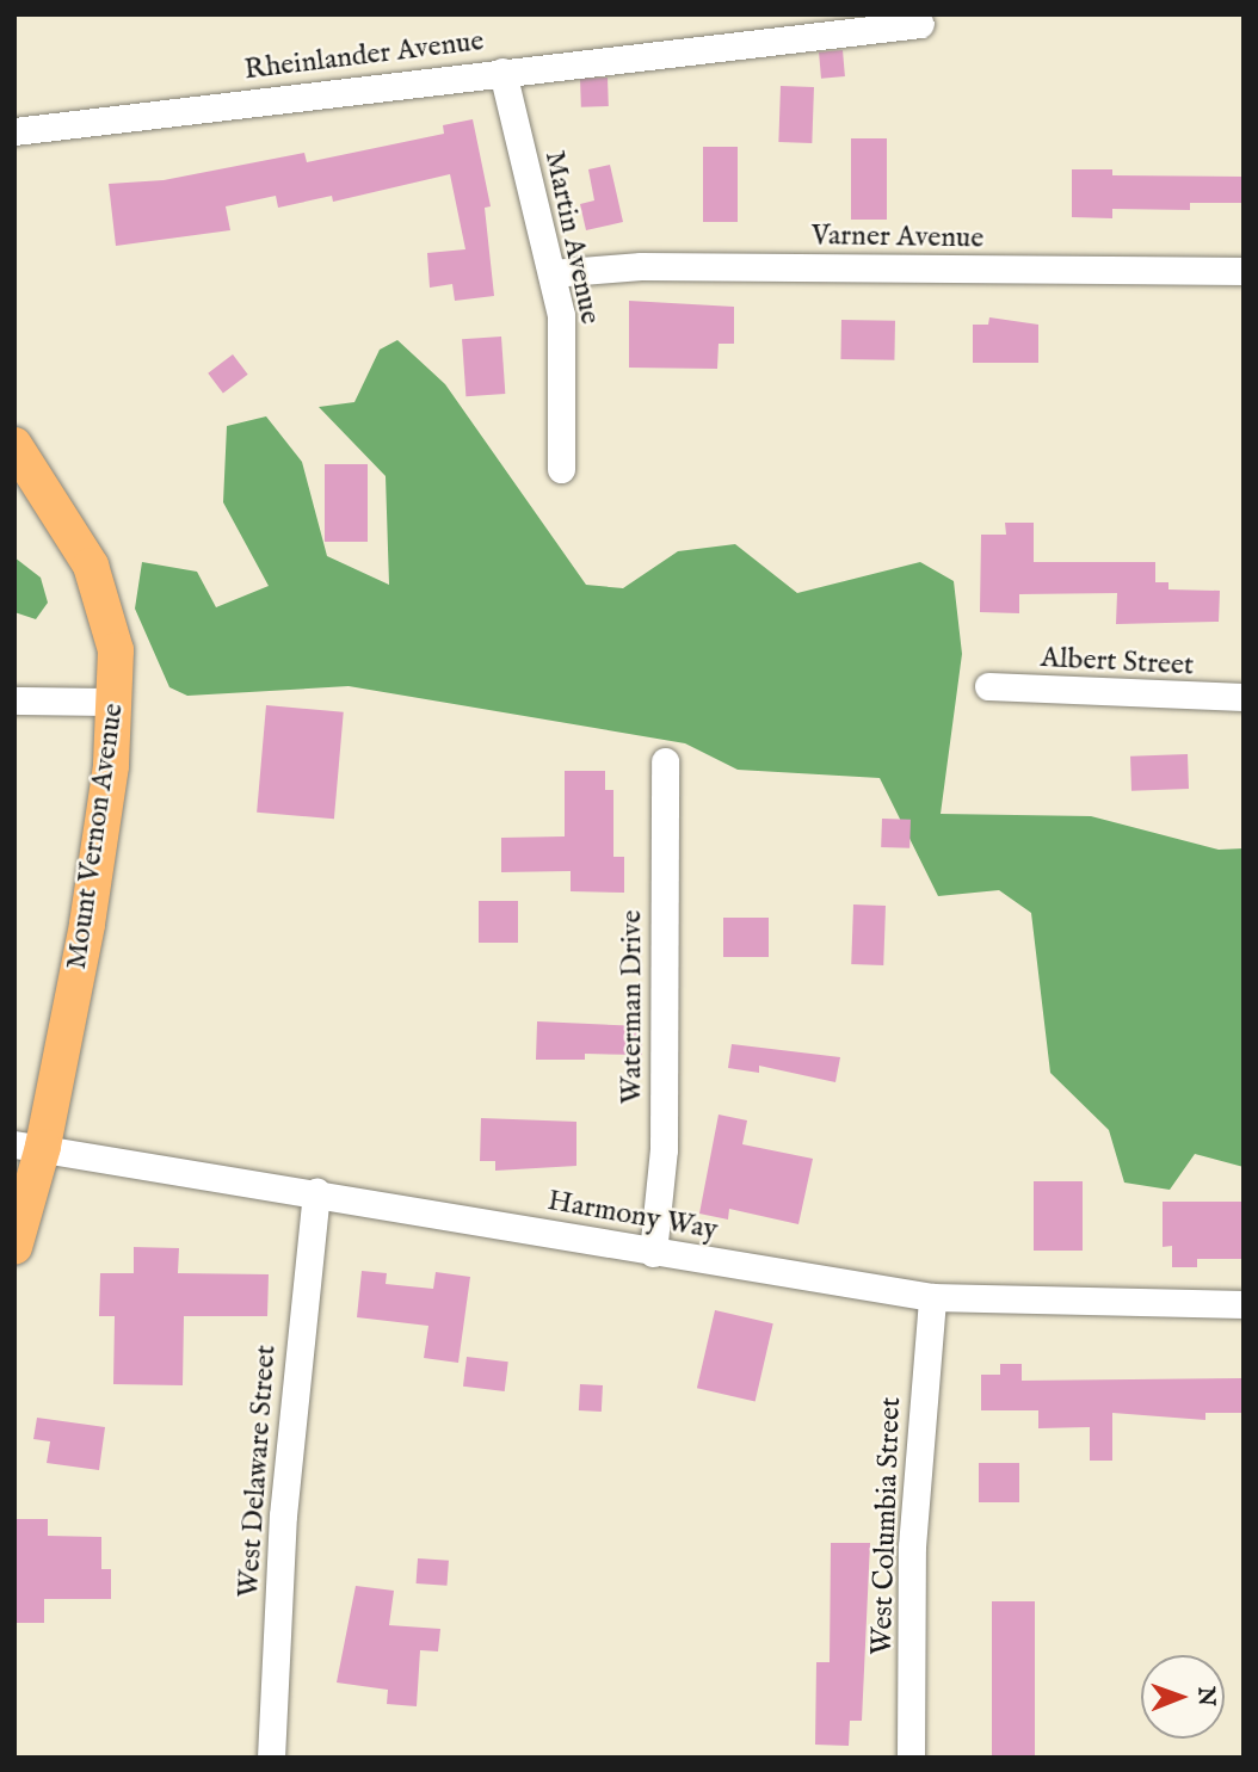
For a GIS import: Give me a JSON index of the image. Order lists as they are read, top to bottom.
{
  "streets": {
    "main road": ["Mount Vernon Avenue"],
    "street": [
      "Rheinlander Avenue",
      "Martin Avenue",
      "Varner Avenue",
      "Albert Street",
      "Waterman Drive",
      "Harmony Way",
      "West Delaware Street",
      "West Columbia Street"
    ]
  },
  "crossings": [
    ["Rheinlander Avenue", "Martin Avenue"],
    ["Martin Avenue", "Varner Avenue"],
    ["Mount Vernon Avenue", "Harmony Way"],
    ["Waterman Drive", "Harmony Way"],
    ["Harmony Way", "West Delaware Street"],
    ["Harmony Way", "West Columbia Street"]
  ],
  "north": "right"
}
